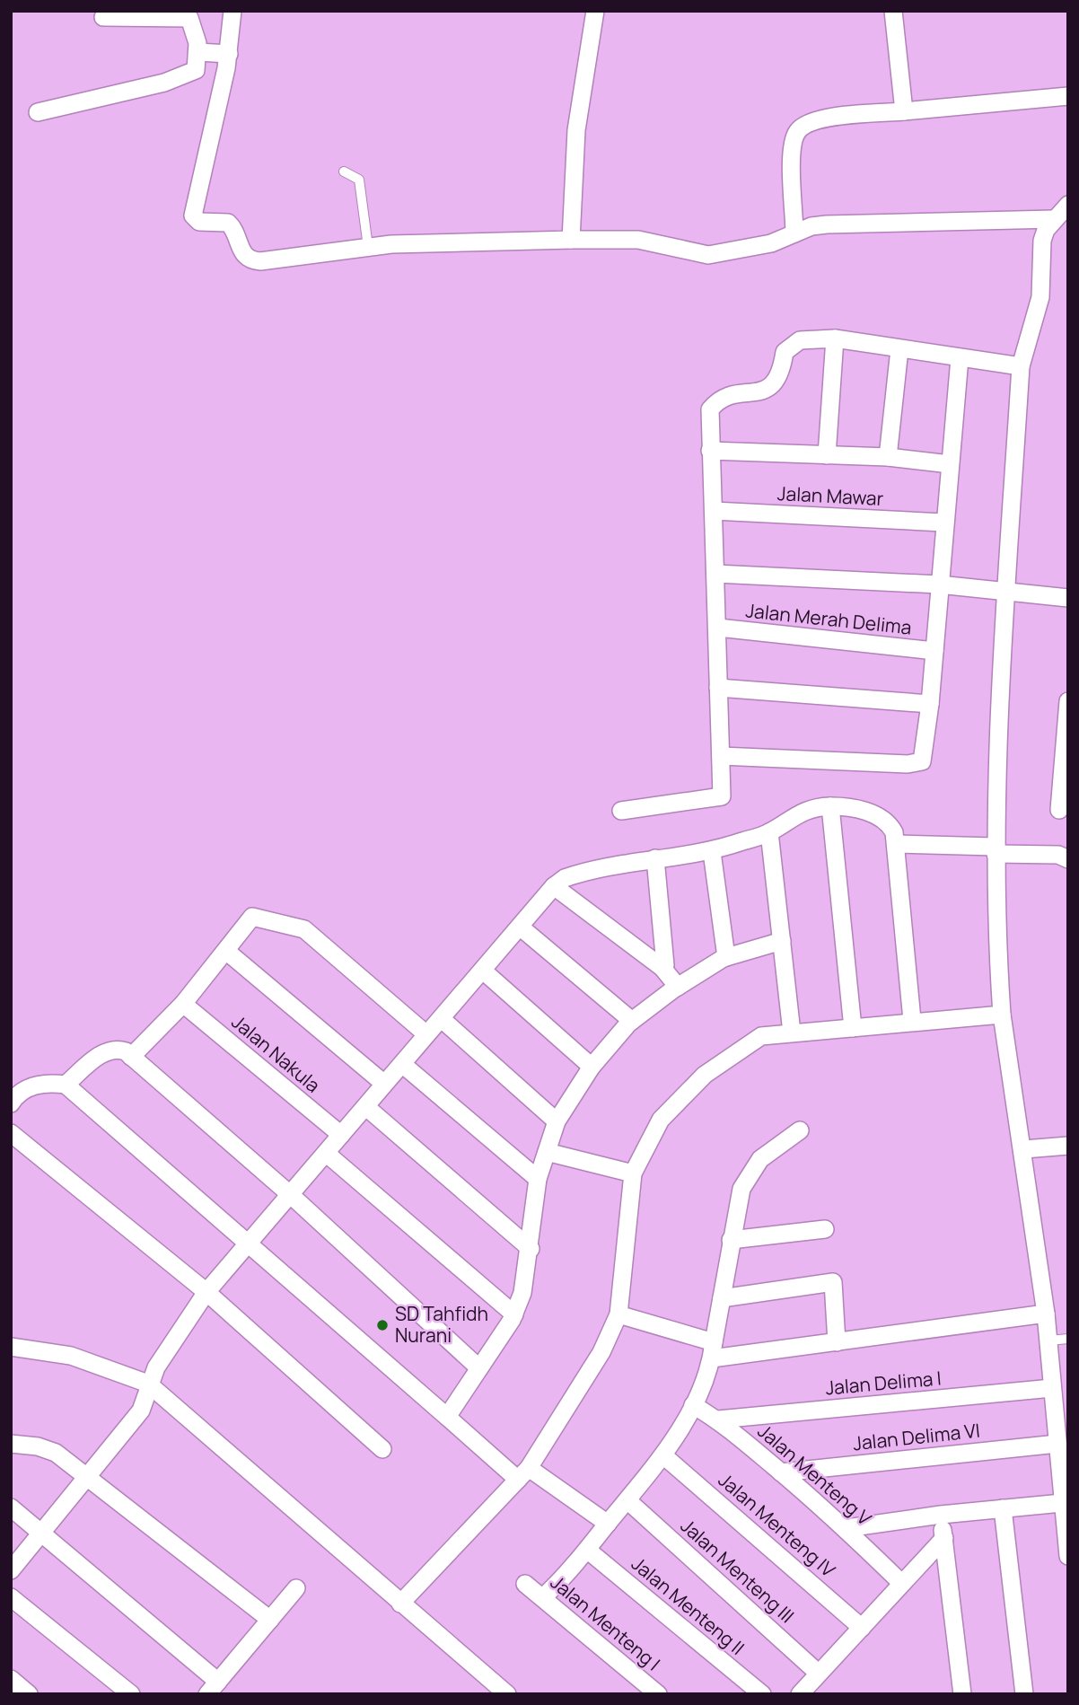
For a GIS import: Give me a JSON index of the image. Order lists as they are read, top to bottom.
{
  "streets": {
    "street": [
      "Jalan Mawar",
      "Jalan Merah Delima",
      "Jalan Nakula",
      "Jalan Delima I",
      "Jalan Delima VI",
      "Jalan Menteng V",
      "Jalan Menteng IV",
      "Jalan Menteng III",
      "Jalan Menteng II",
      "Jalan Menteng I"
    ]
  },
  "crossings": [
    ["Jalan Delima I", "Jalan Menteng V"],
    ["Jalan Delima VI", "Jalan Menteng V"]
  ],
  "places": ["SD Tahfidh Nurani"]
}
